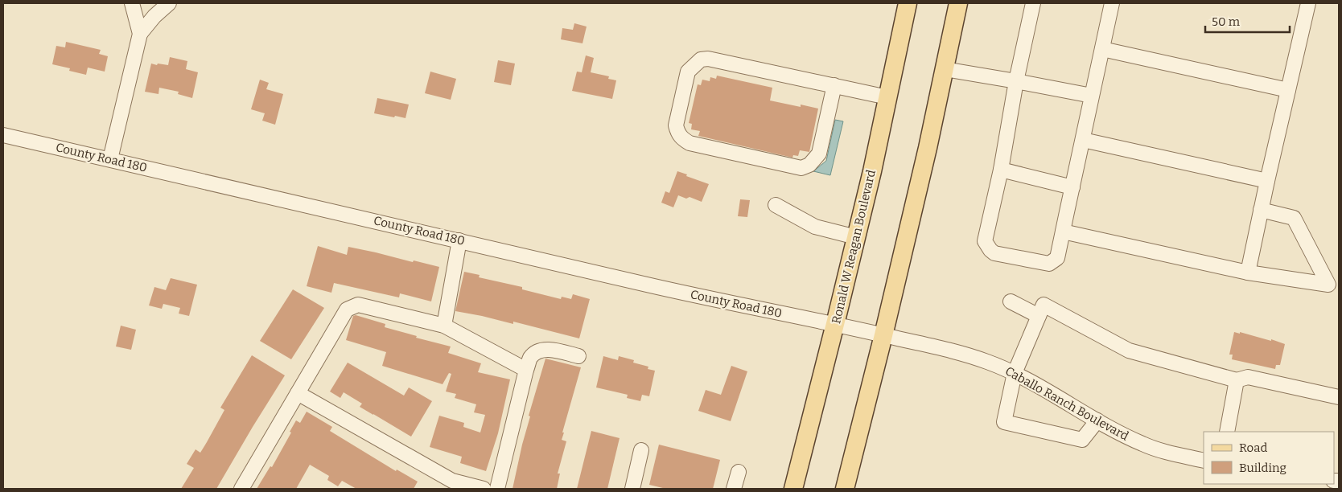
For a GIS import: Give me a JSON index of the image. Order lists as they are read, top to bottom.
{
  "streets": {
    "main road": ["Ronald W Reagan Boulevard"],
    "street": ["County Road 180", "Caballo Ranch Boulevard"]
  },
  "crossings": [
    ["County Road 180", "Ronald W Reagan Boulevard"],
    ["County Road 180", "Caballo Ranch Boulevard"],
    ["Ronald W Reagan Boulevard", "Caballo Ranch Boulevard"]
  ],
  "legend": ["Road", "Building"],
  "scale_bar": "50 m"
}
